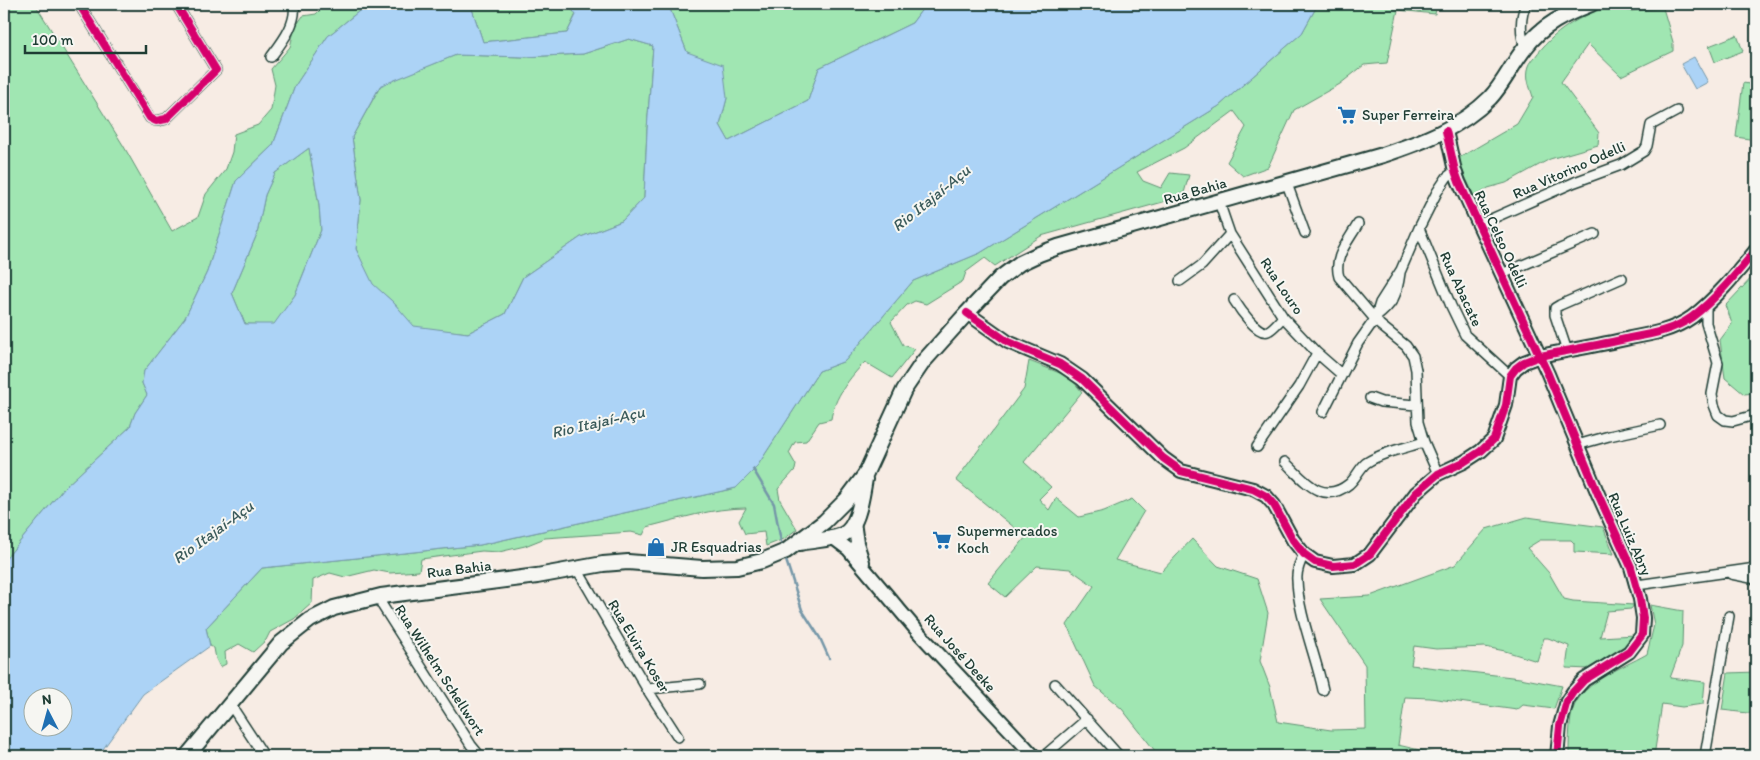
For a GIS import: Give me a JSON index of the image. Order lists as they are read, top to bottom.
{
  "streets": {
    "main road": ["Rua Bahia"],
    "street": [
      "Rua Vitorino Odelli",
      "Rua Celso Odelli",
      "Rua Louro",
      "Rua Abacate",
      "Rua Luiz Abry",
      "Rua Elvira Koser",
      "Rua José Deeke",
      "Rua Wilhelm Schellwort"
    ]
  },
  "crossings": [
    ["Rua Vitorino Odelli", "Rua Celso Odelli"],
    ["Rua Bahia", "Rua Celso Odelli"],
    ["Rua Bahia", "Rua Louro"],
    ["Rua Bahia", "Rua Elvira Koser"],
    ["Rua Bahia", "Rua José Deeke"],
    ["Rua Bahia", "Rua Wilhelm Schellwort"],
    ["Rua Celso Odelli", "Rua Luiz Abry"]
  ],
  "water": ["Rio Itajaí-Açu"],
  "places": {
    "supermarket": ["Super Ferreira", "Supermercados Koch"],
    "shop": ["JR Esquadrias"]
  },
  "scale_bar": "100 m",
  "north": "top"
}
